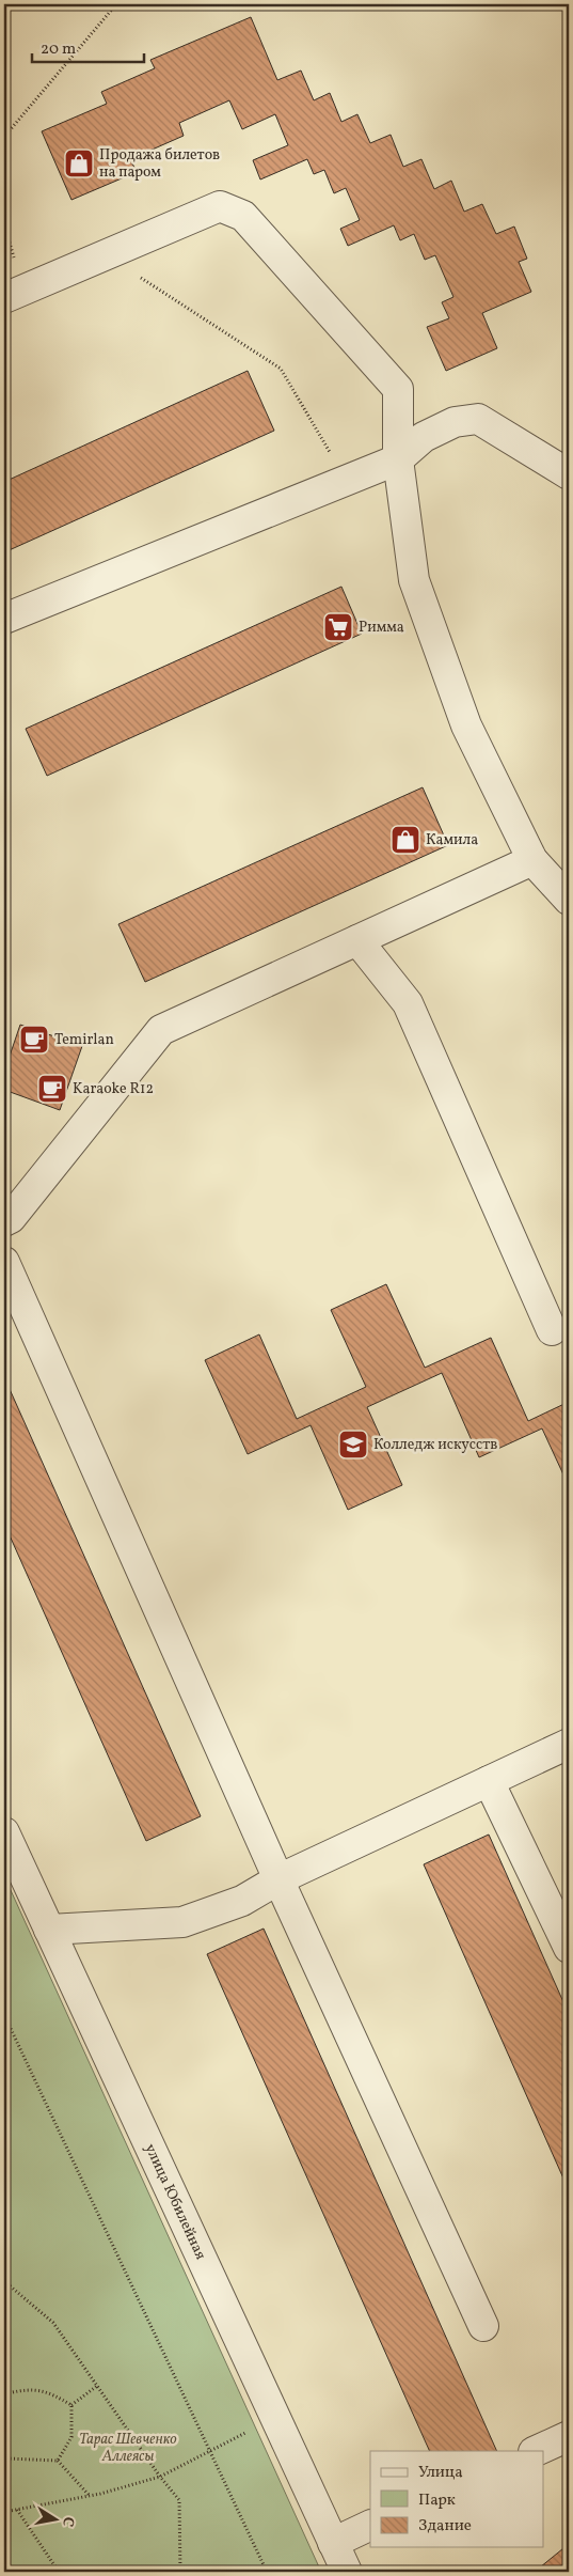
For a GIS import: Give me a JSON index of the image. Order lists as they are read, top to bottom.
{
  "streets": {
    "street": ["улица Юбилейная"]
  },
  "parks": ["Тарас Шевченко Аллеясы"],
  "places": {
    "shop": ["Продажа билетов на паром", "Камила"],
    "supermarket": ["Римма"],
    "cafe": ["Temirlan", "Karaoke R12"],
    "school or university": ["Колледж искусств"]
  },
  "legend": ["Улица", "Парк", "Здание"],
  "scale_bar": "20 m",
  "north": "right"
}
